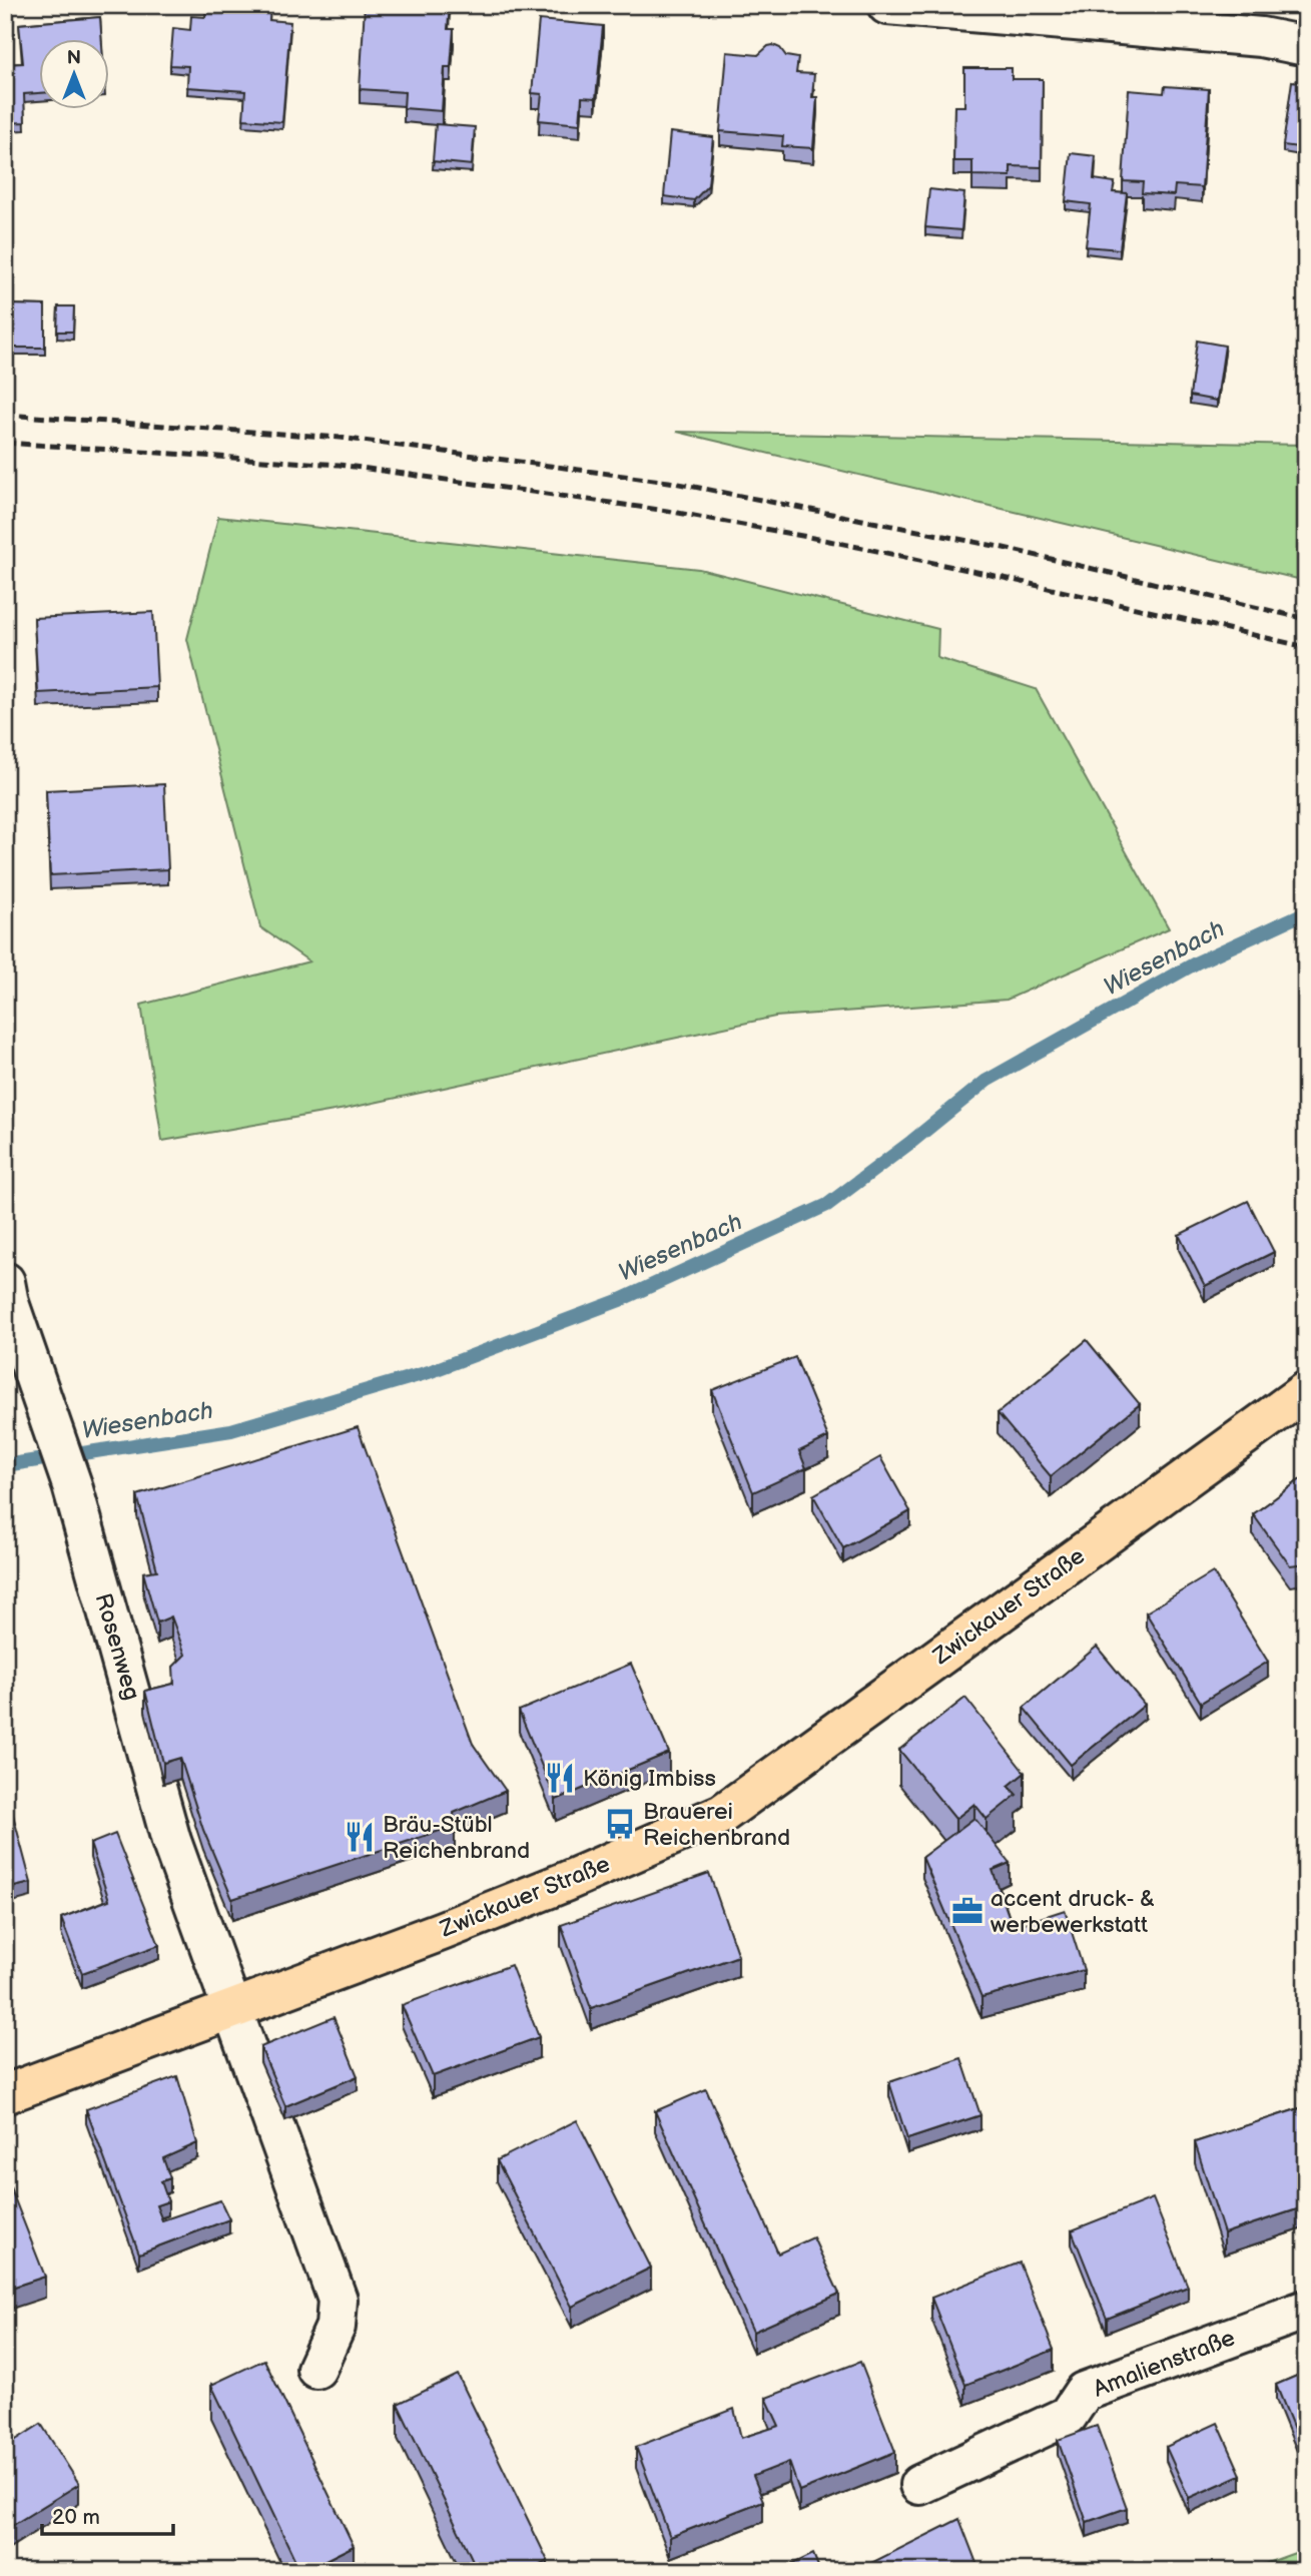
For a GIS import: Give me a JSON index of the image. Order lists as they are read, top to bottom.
{
  "streets": {
    "main road": ["Zwickauer Straße"],
    "street": ["Rosenweg", "Amalienstraße"]
  },
  "crossings": [
    ["Zwickauer Straße", "Rosenweg"]
  ],
  "water": ["Wiesenbach"],
  "places": {
    "restaurant": ["König Imbiss", "Bräu-Stübl Reichenbrand"],
    "bus stop": ["Brauerei Reichenbrand"],
    "office": ["accent druck- & werbewerkstatt"]
  },
  "scale_bar": "20 m",
  "north": "top"
}
